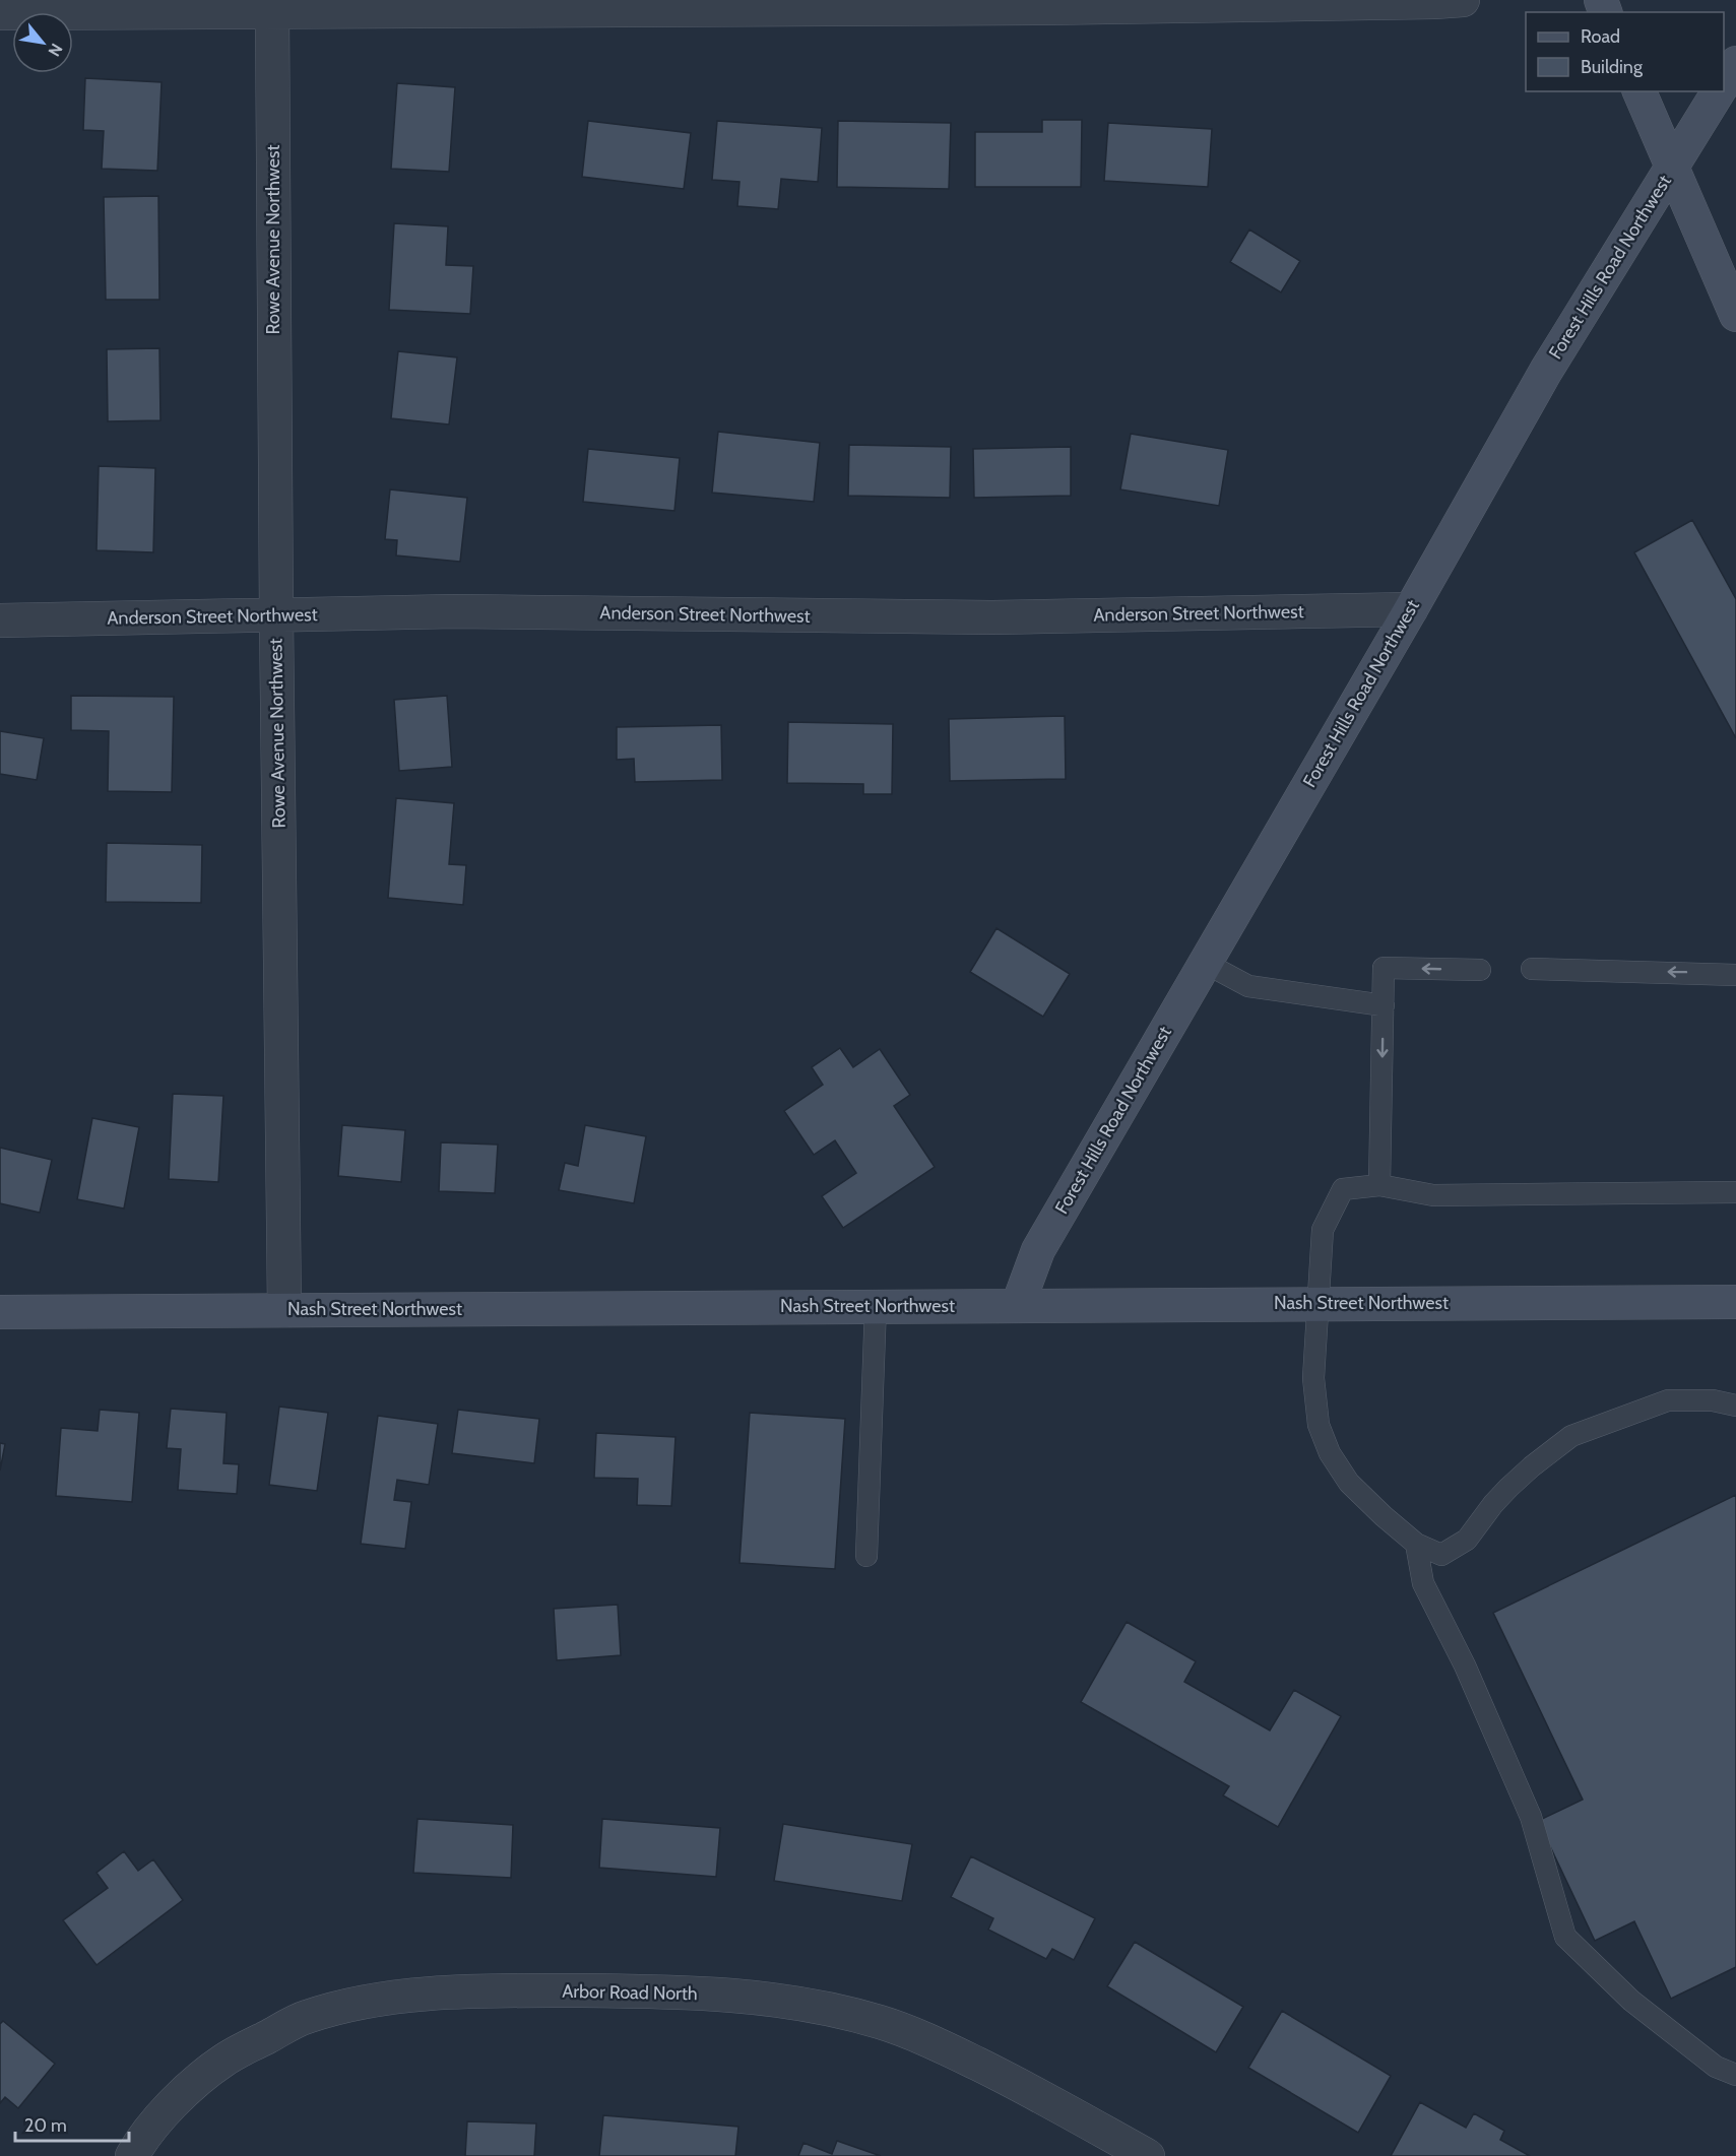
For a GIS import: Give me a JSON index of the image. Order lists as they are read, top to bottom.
{
  "streets": {
    "main road": ["Forest Hills Road Northwest", "Nash Street Northwest"],
    "street": ["Rowe Avenue Northwest", "Anderson Street Northwest", "Arbor Road North"]
  },
  "crossings": [
    ["Rowe Avenue Northwest", "Anderson Street Northwest"],
    ["Rowe Avenue Northwest", "Nash Street Northwest"],
    ["Forest Hills Road Northwest", "Anderson Street Northwest"],
    ["Forest Hills Road Northwest", "Nash Street Northwest"]
  ],
  "legend": ["Road", "Building"],
  "scale_bar": "20 m",
  "north": "bottom right"
}
